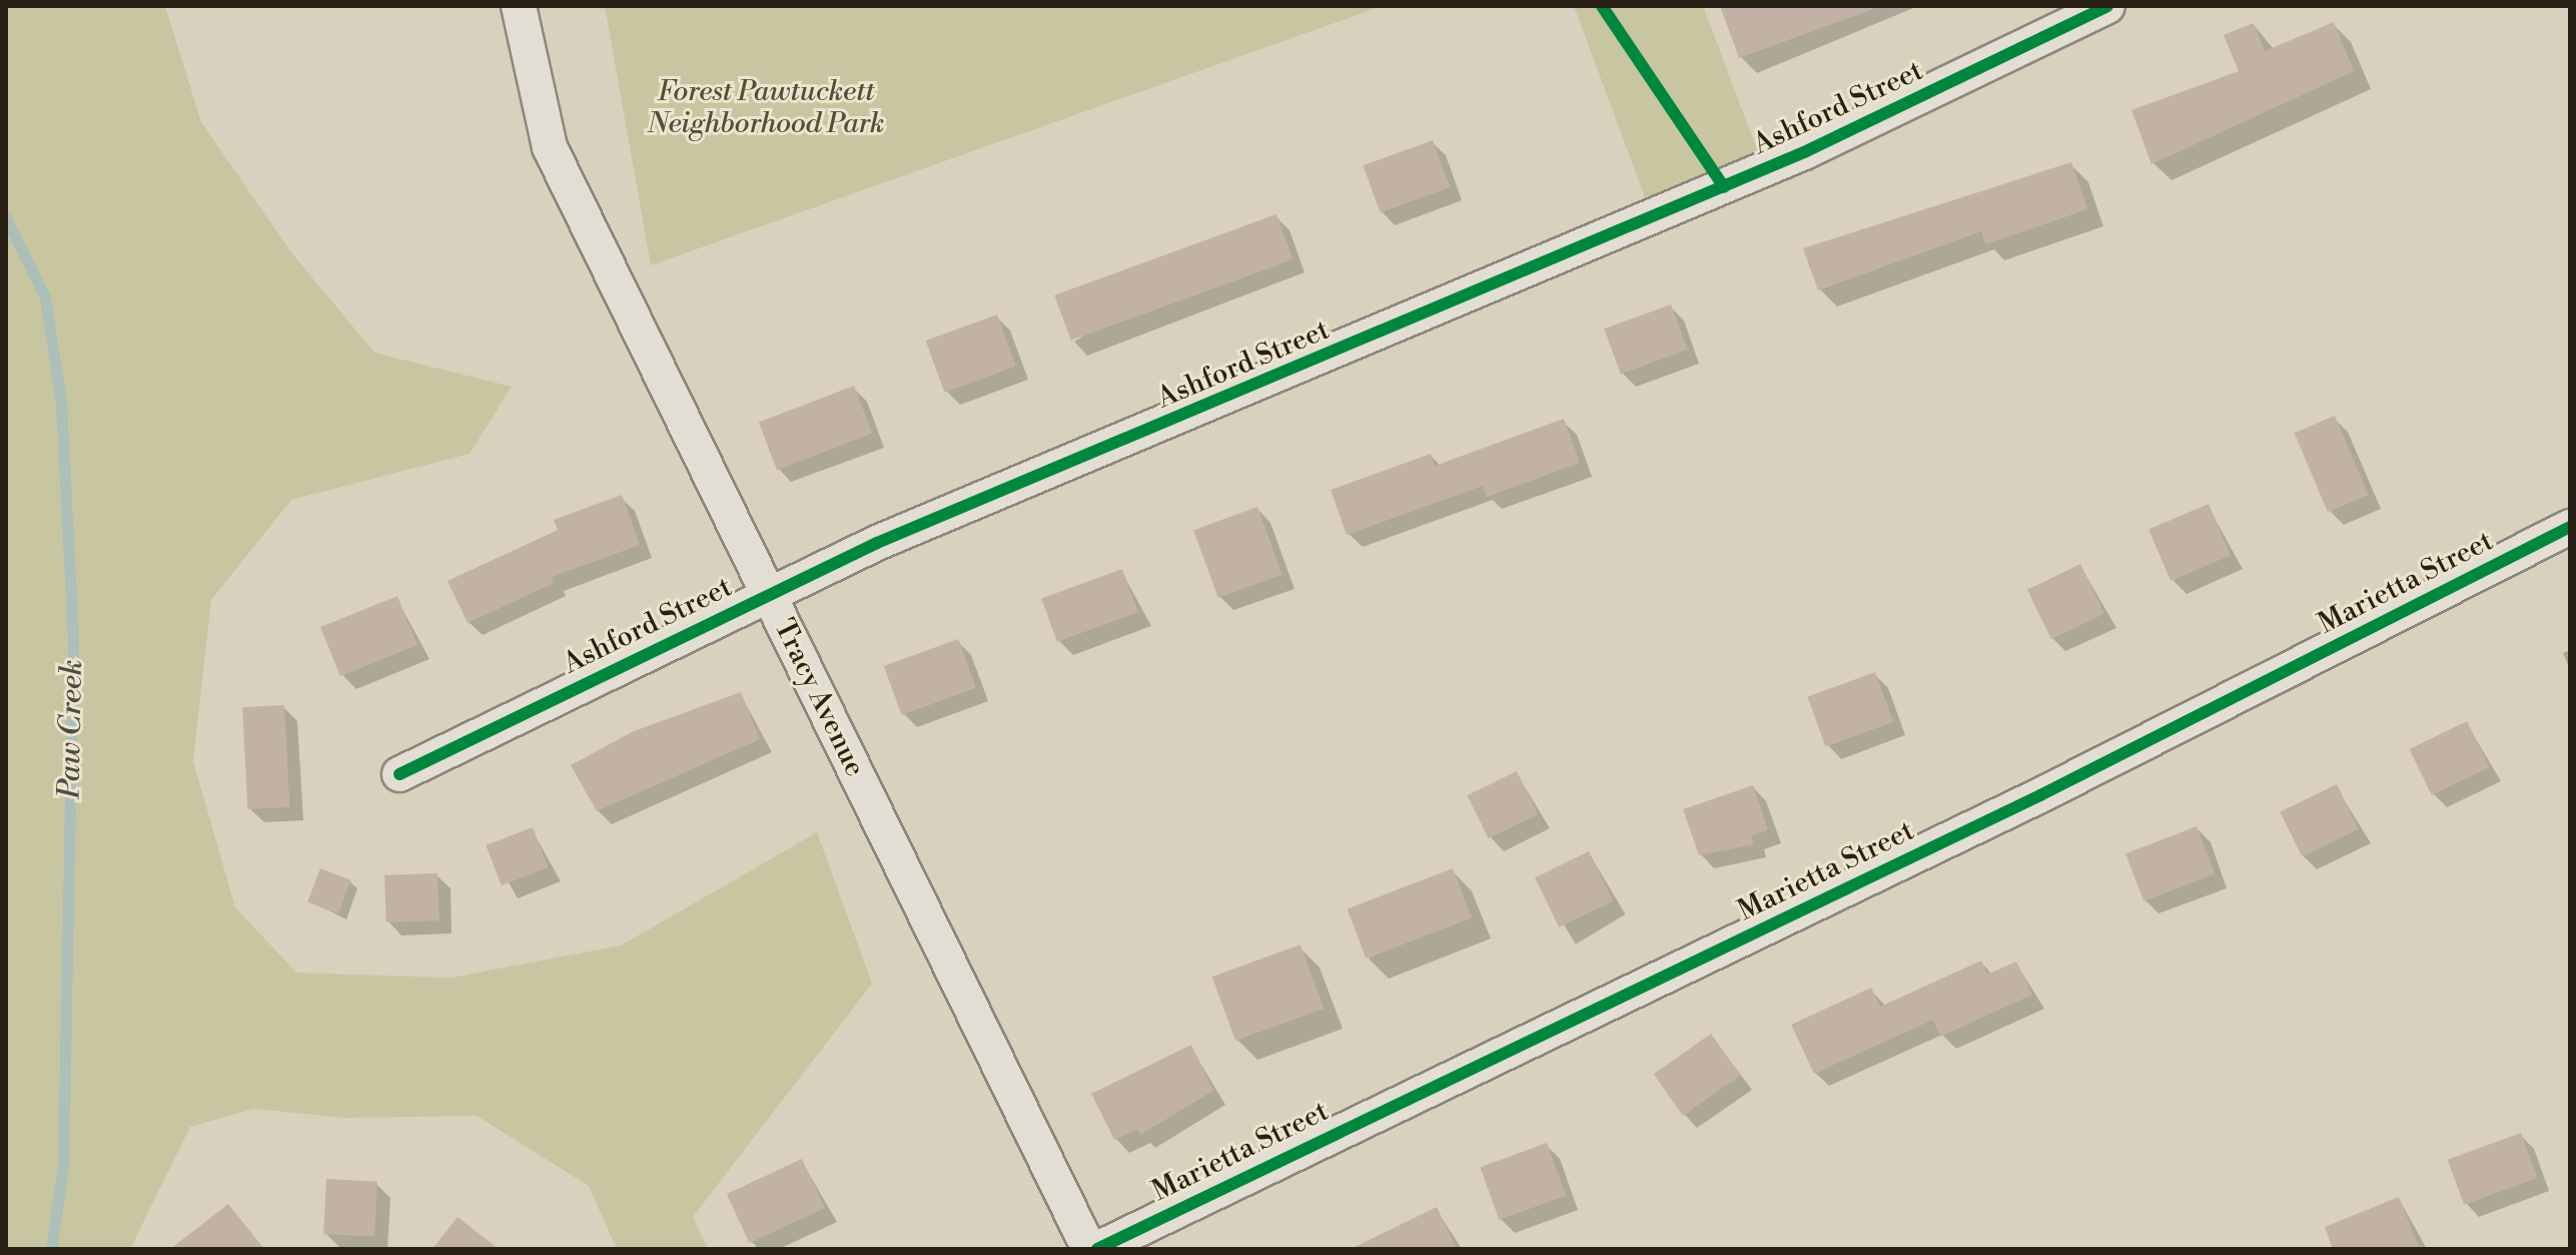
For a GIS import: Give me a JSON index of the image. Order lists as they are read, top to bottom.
{
  "streets": {
    "street": ["Ashford Street", "Marietta Street", "Tracy Avenue"]
  },
  "crossings": [
    ["Ashford Street", "Tracy Avenue"]
  ],
  "water": ["Paw Creek"],
  "parks": ["Forest Pawtuckett Neighborhood Park"]
}
